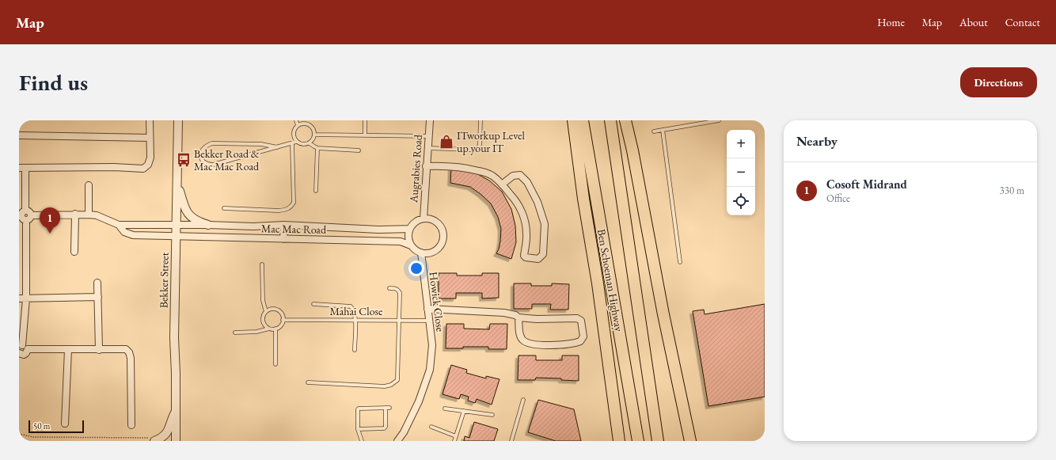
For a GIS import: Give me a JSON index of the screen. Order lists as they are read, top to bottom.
{
  "streets": {
    "highway": ["Ben Schoeman Highway"],
    "street": [
      "Augrabies Road",
      "Mac Mac Road",
      "Bekker Street",
      "Howick Close"
    ],
    "lane": ["Mahai Close"]
  },
  "crossings": [
    ["Augrabies Road", "Mac Mac Road"],
    ["Augrabies Road", "Howick Close"],
    ["Mac Mac Road", "Bekker Street"],
    ["Mac Mac Road", "Howick Close"],
    ["Howick Close", "Mahai Close"]
  ],
  "places": {
    "shop": ["ITworkup Level up your IT"],
    "bus stop": ["Bekker Road & Mac Mac Road"]
  },
  "scale_bar": "50 m",
  "page": {
    "header": "Map",
    "nav": [
      "Home",
      "Map",
      "About",
      "Contact"
    ],
    "buttons": "Directions",
    "title": "Find us",
    "heading": "Nearby",
    "map_buttons": ["+", "−"],
    "list": [
      {
        "mark": "1",
        "name": "Cosoft Midrand",
        "note": "Office",
        "value": "330 m"
      }
    ],
    "pins": "1",
    "scale": "50 m"
  }
}
